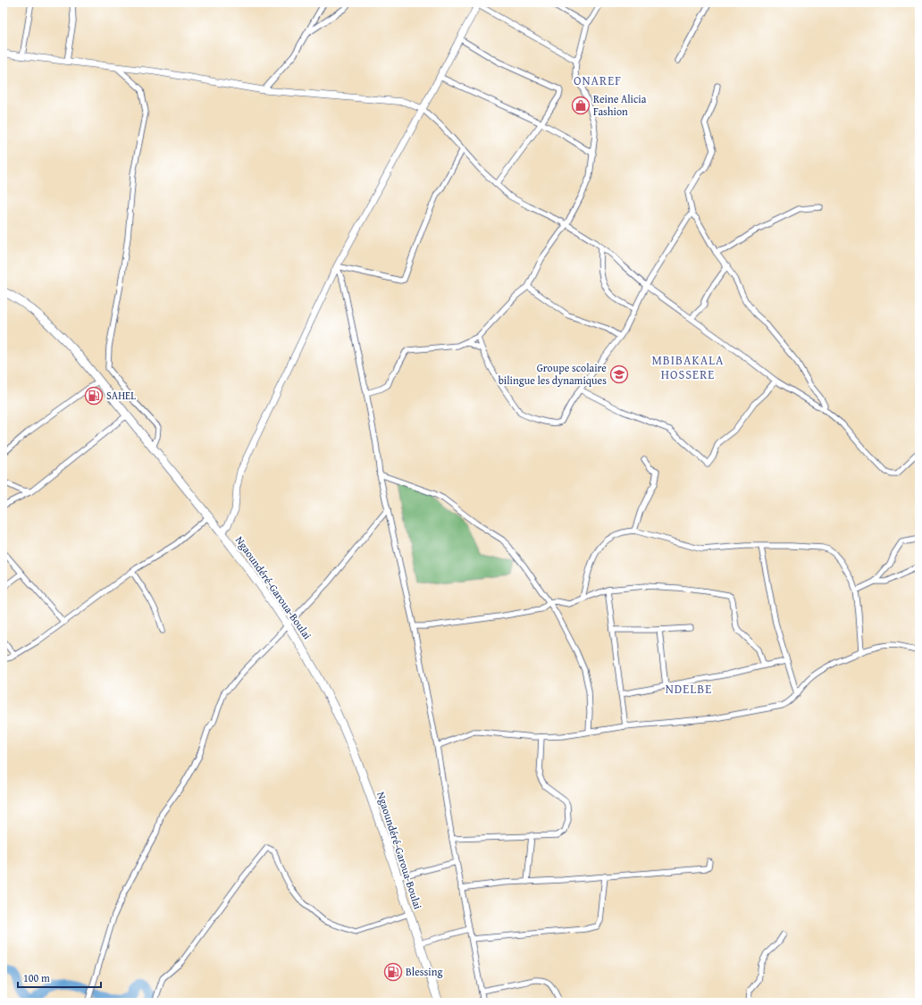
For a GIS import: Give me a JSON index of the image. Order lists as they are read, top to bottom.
{
  "streets": {
    "highway": ["Ngaoundéré-Garoua-Boulai"]
  },
  "districts": ["ONAREF", "MBIBAKALA HOSSERE", "NDELBE"],
  "places": {
    "shop": ["Reine Alicia Fashion"],
    "school or university": ["Groupe scolaire bilingue les dynamiques"],
    "fuel station": ["SAHEL", "Blessing"]
  },
  "scale_bar": "100 m"
}
